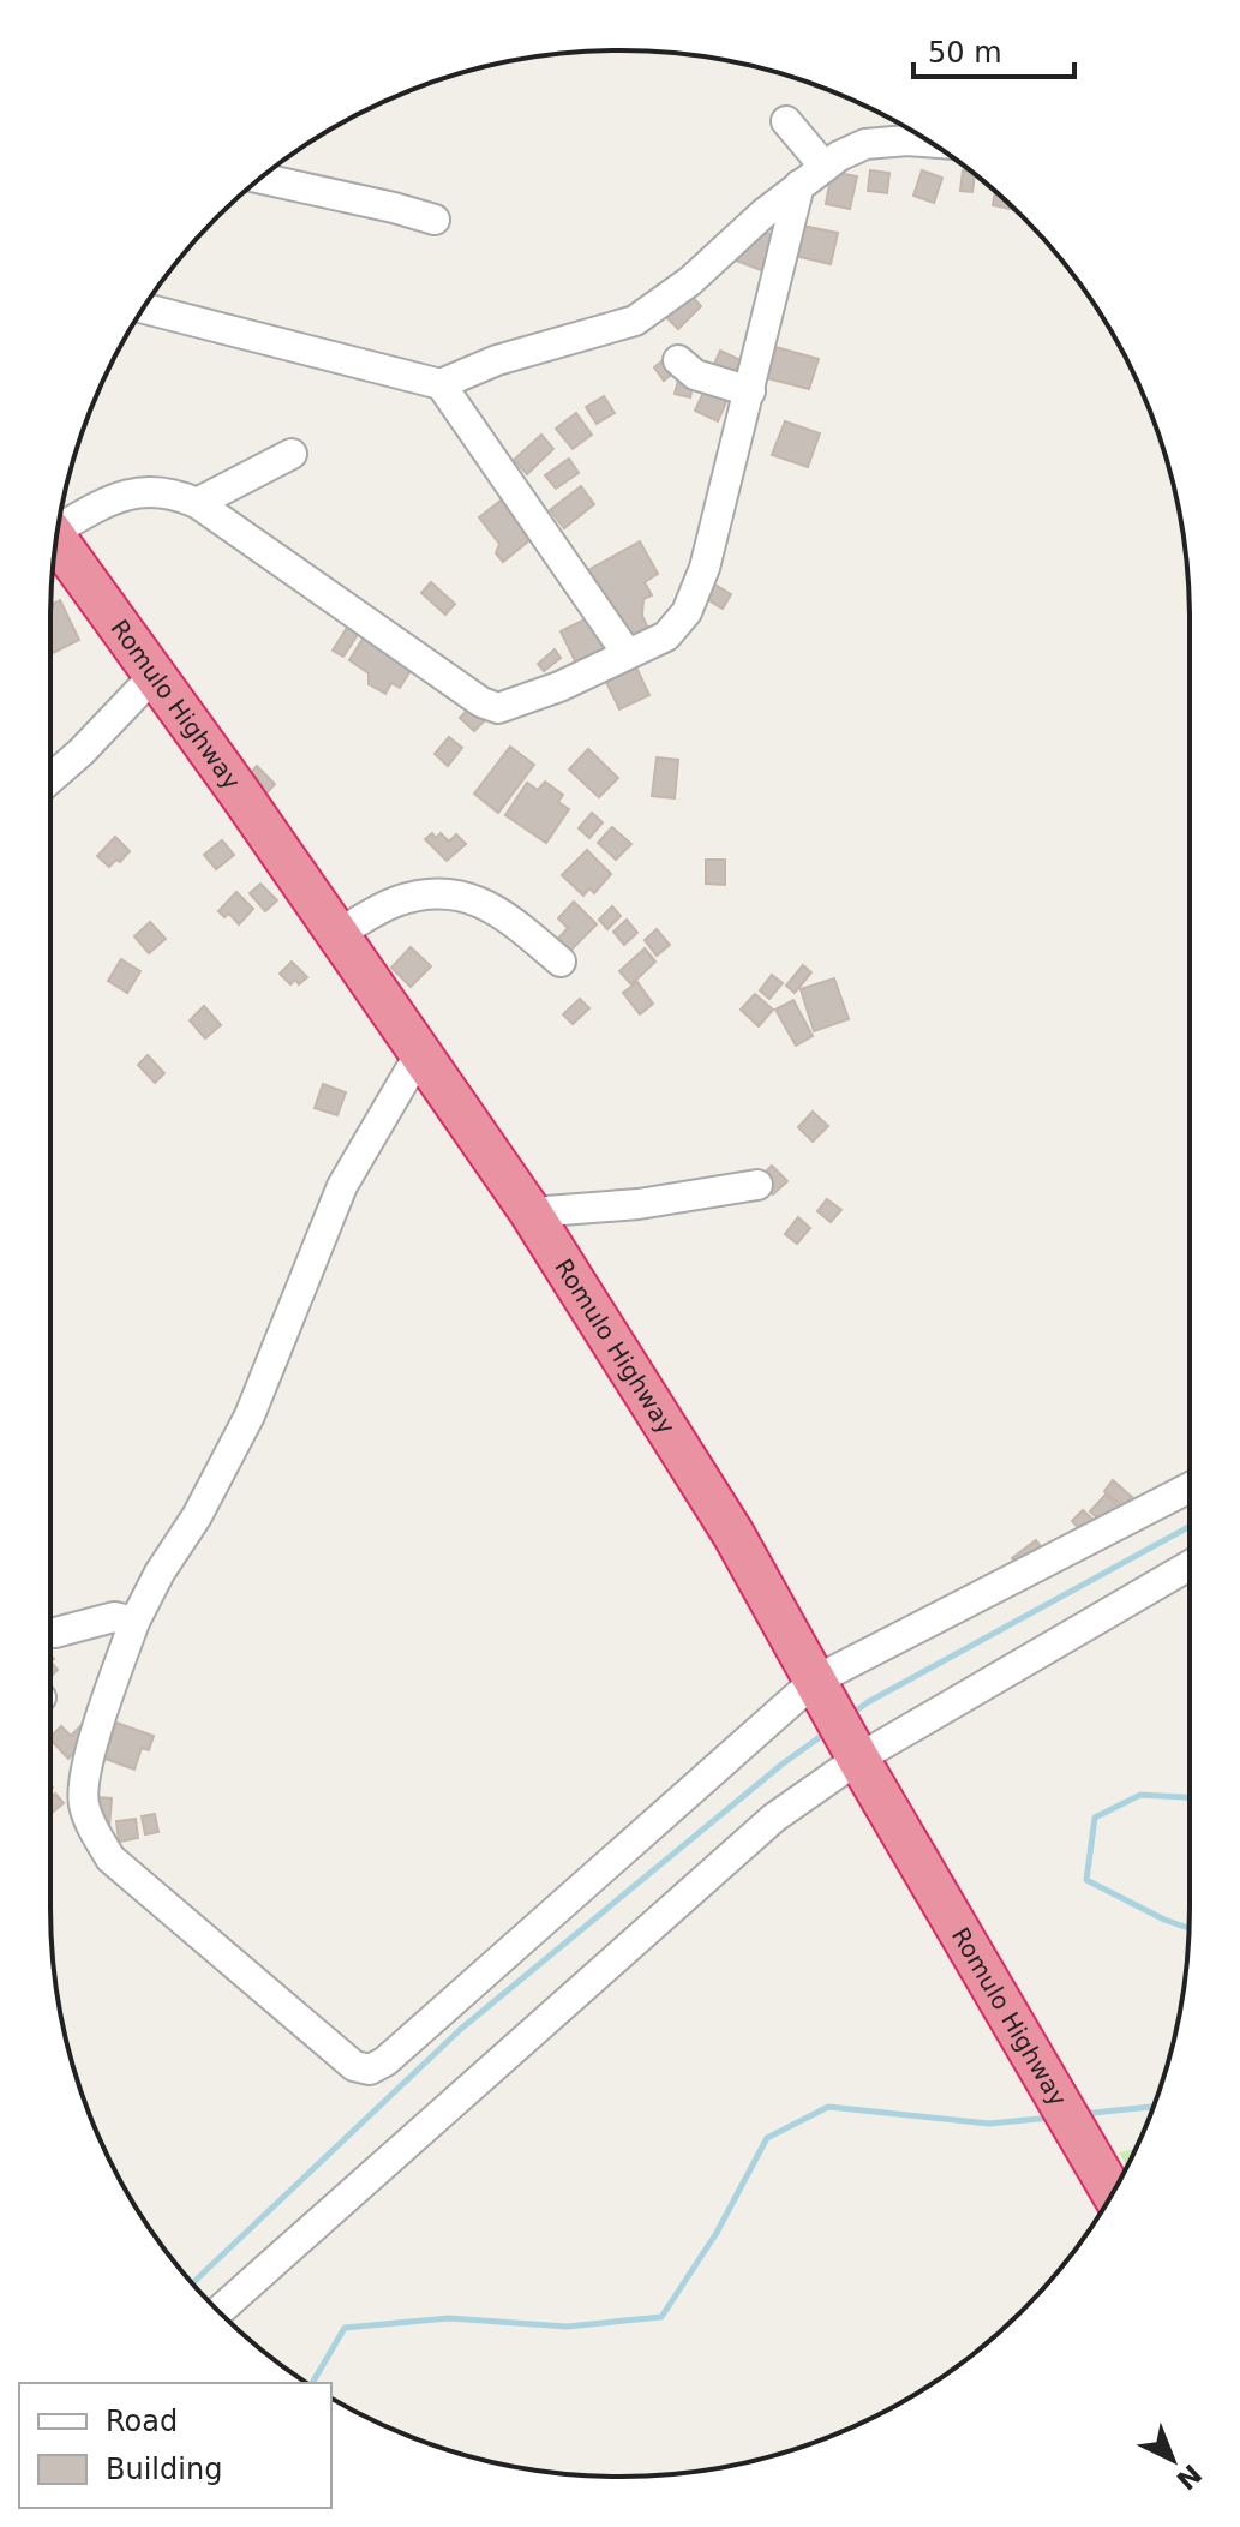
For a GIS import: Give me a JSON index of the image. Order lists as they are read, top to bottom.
{
  "streets": {
    "highway": ["Romulo Highway"]
  },
  "legend": ["Road", "Building"],
  "scale_bar": "50 m",
  "north": "bottom right"
}
